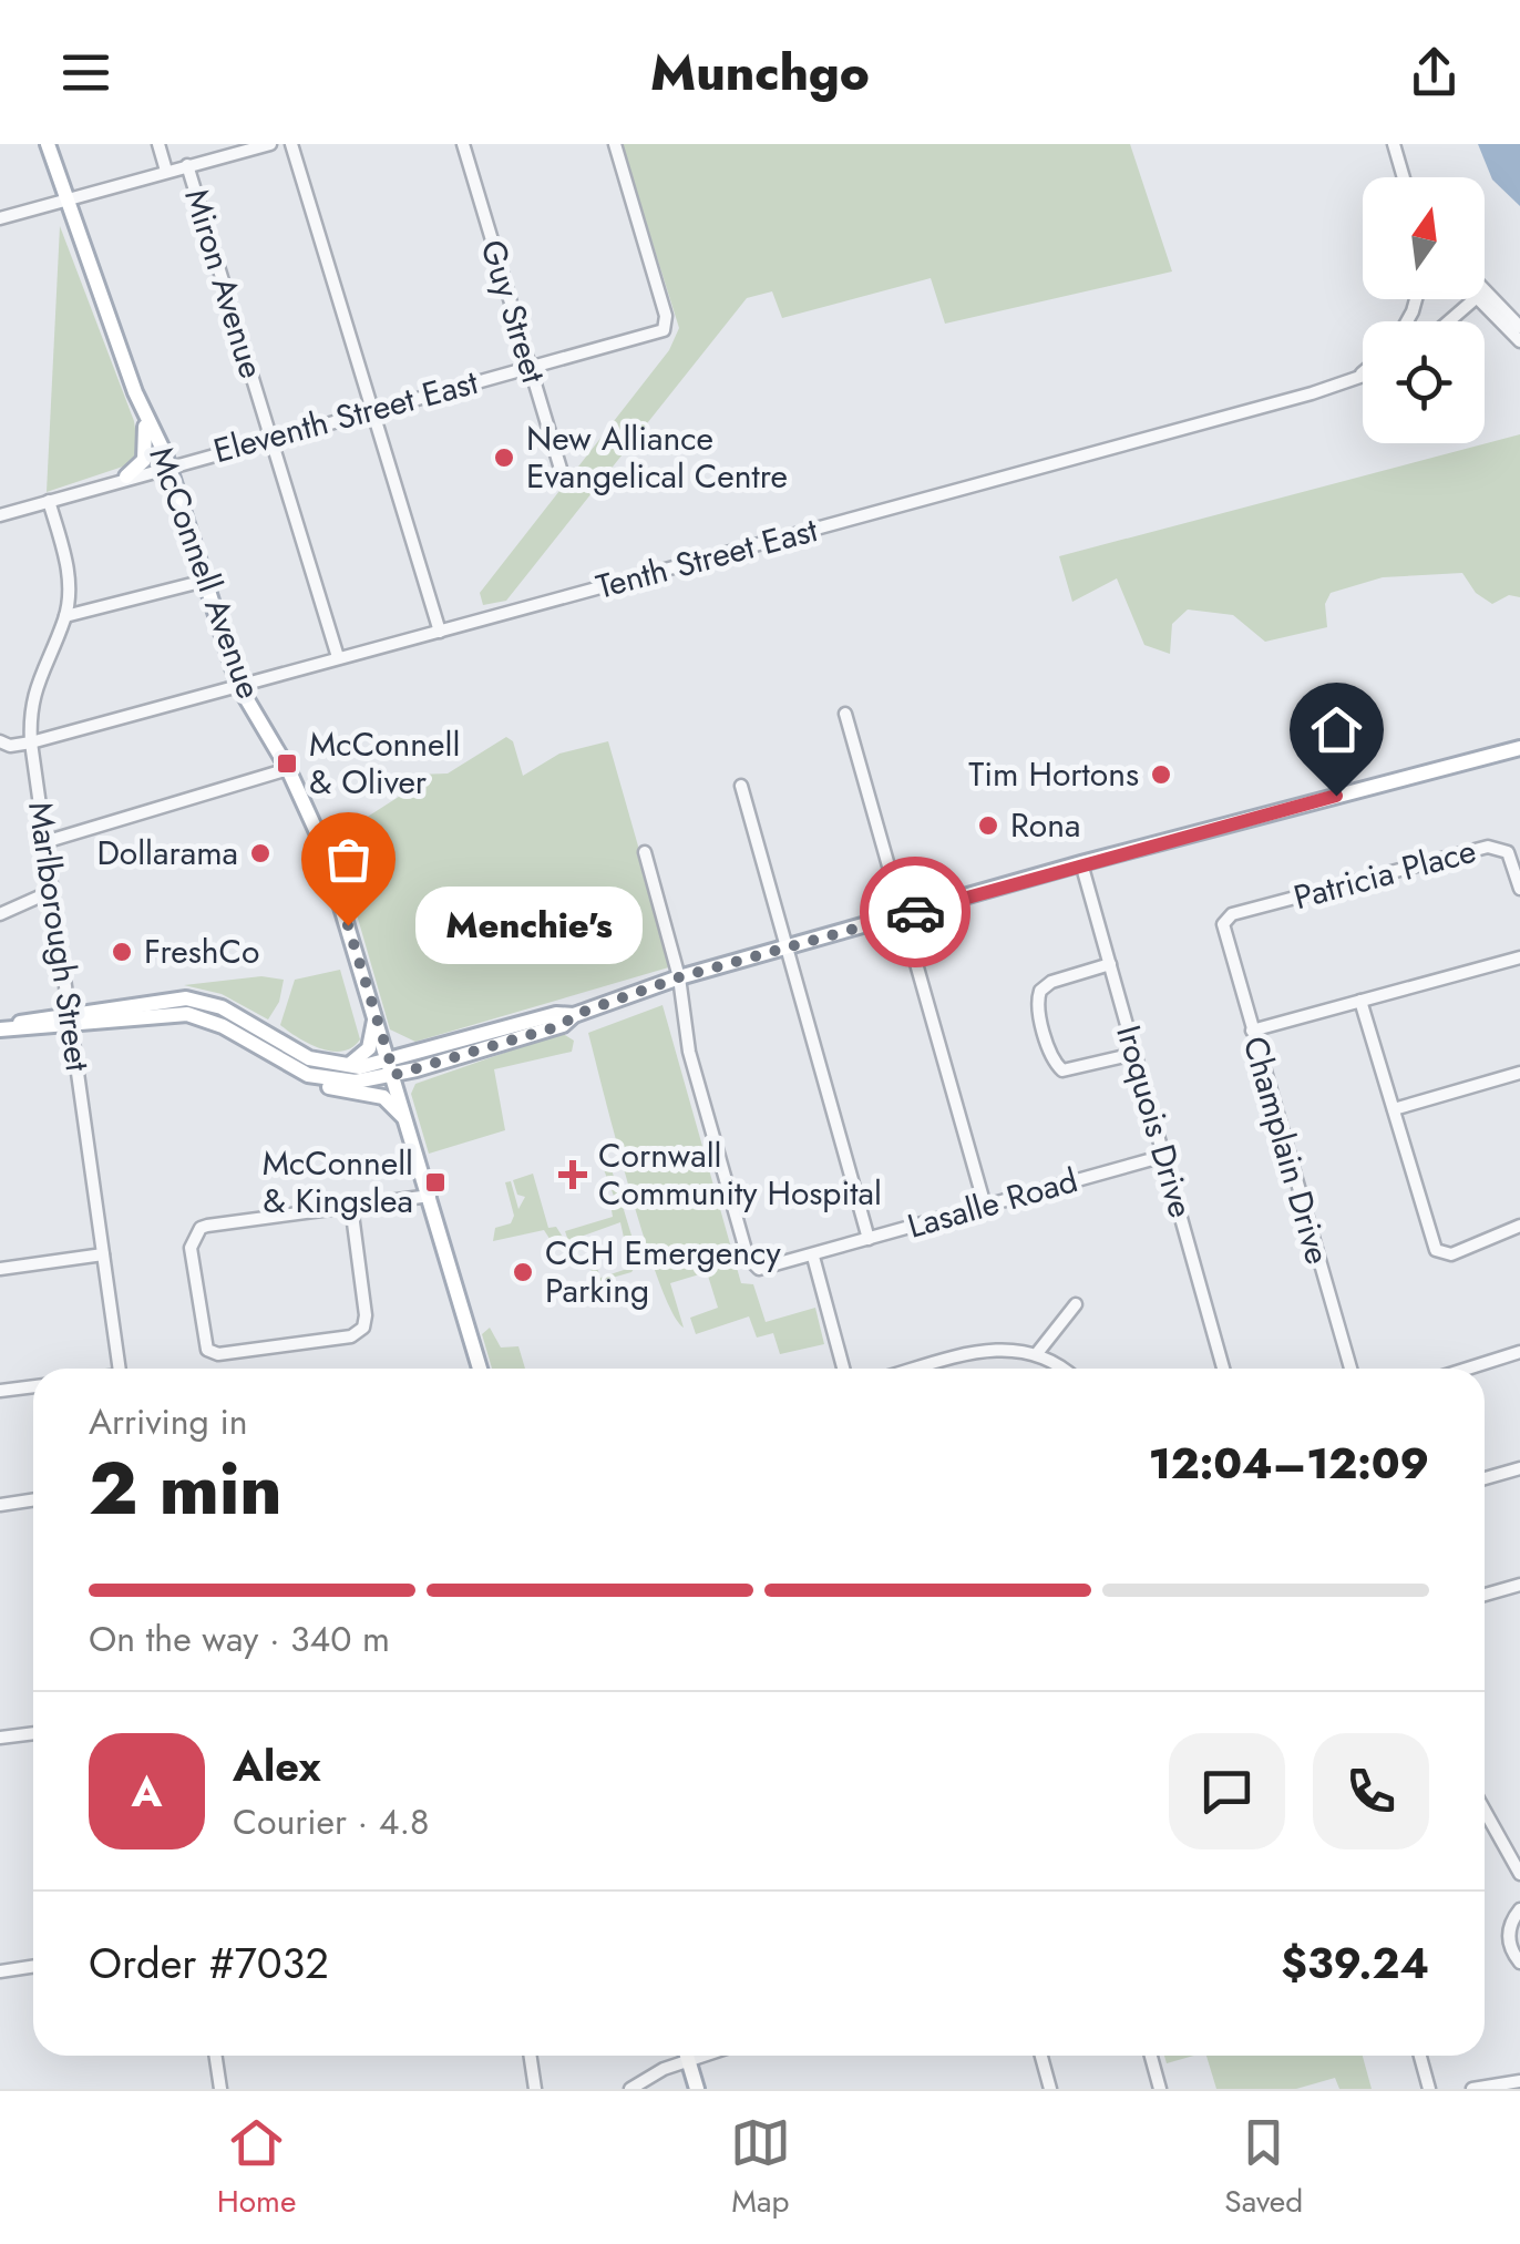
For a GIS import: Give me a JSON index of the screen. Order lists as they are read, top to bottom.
{
  "streets": {
    "main road": ["McConnell Avenue"],
    "street": [
      "Miron Avenue",
      "Guy Street",
      "Eleventh Street East",
      "Tenth Street East",
      "Patricia Place",
      "Marlborough Street",
      "Iroquois Drive",
      "Champlain Drive",
      "Lasalle Road"
    ]
  },
  "crossings": [
    ["Miron Avenue", "Eleventh Street East"],
    ["Miron Avenue", "Tenth Street East"],
    ["Guy Street", "Eleventh Street East"],
    ["Eleventh Street East", "McConnell Avenue"],
    ["Eleventh Street East", "Marlborough Street"],
    ["Tenth Street East", "McConnell Avenue"],
    ["Tenth Street East", "Marlborough Street"],
    ["Patricia Place", "Champlain Drive"],
    ["Iroquois Drive", "Lasalle Road"]
  ],
  "places": {
    "other": [
      "New Alliance Evangelical Centre",
      "Tim Hortons",
      "Rona",
      "Dollarama",
      "Menchie's",
      "FreshCo",
      "CCH Emergency Parking"
    ],
    "transit": ["McConnell & Oliver", "McConnell & Kingslea"],
    "health": ["Cornwall Community Hospital"]
  },
  "north": "top",
  "page": {
    "header": "Munchgo",
    "bubble": "Menchie's",
    "heading": ["2 min", "Arriving in", "12:04–12:09"],
    "panel": [
      "Alex",
      "Courier · 4.8",
      "Order #7032",
      "$39.24"
    ],
    "bar": "On the way · 340 m",
    "round": "A",
    "tabs": ["Home", "Map", "Saved"]
  }
}
